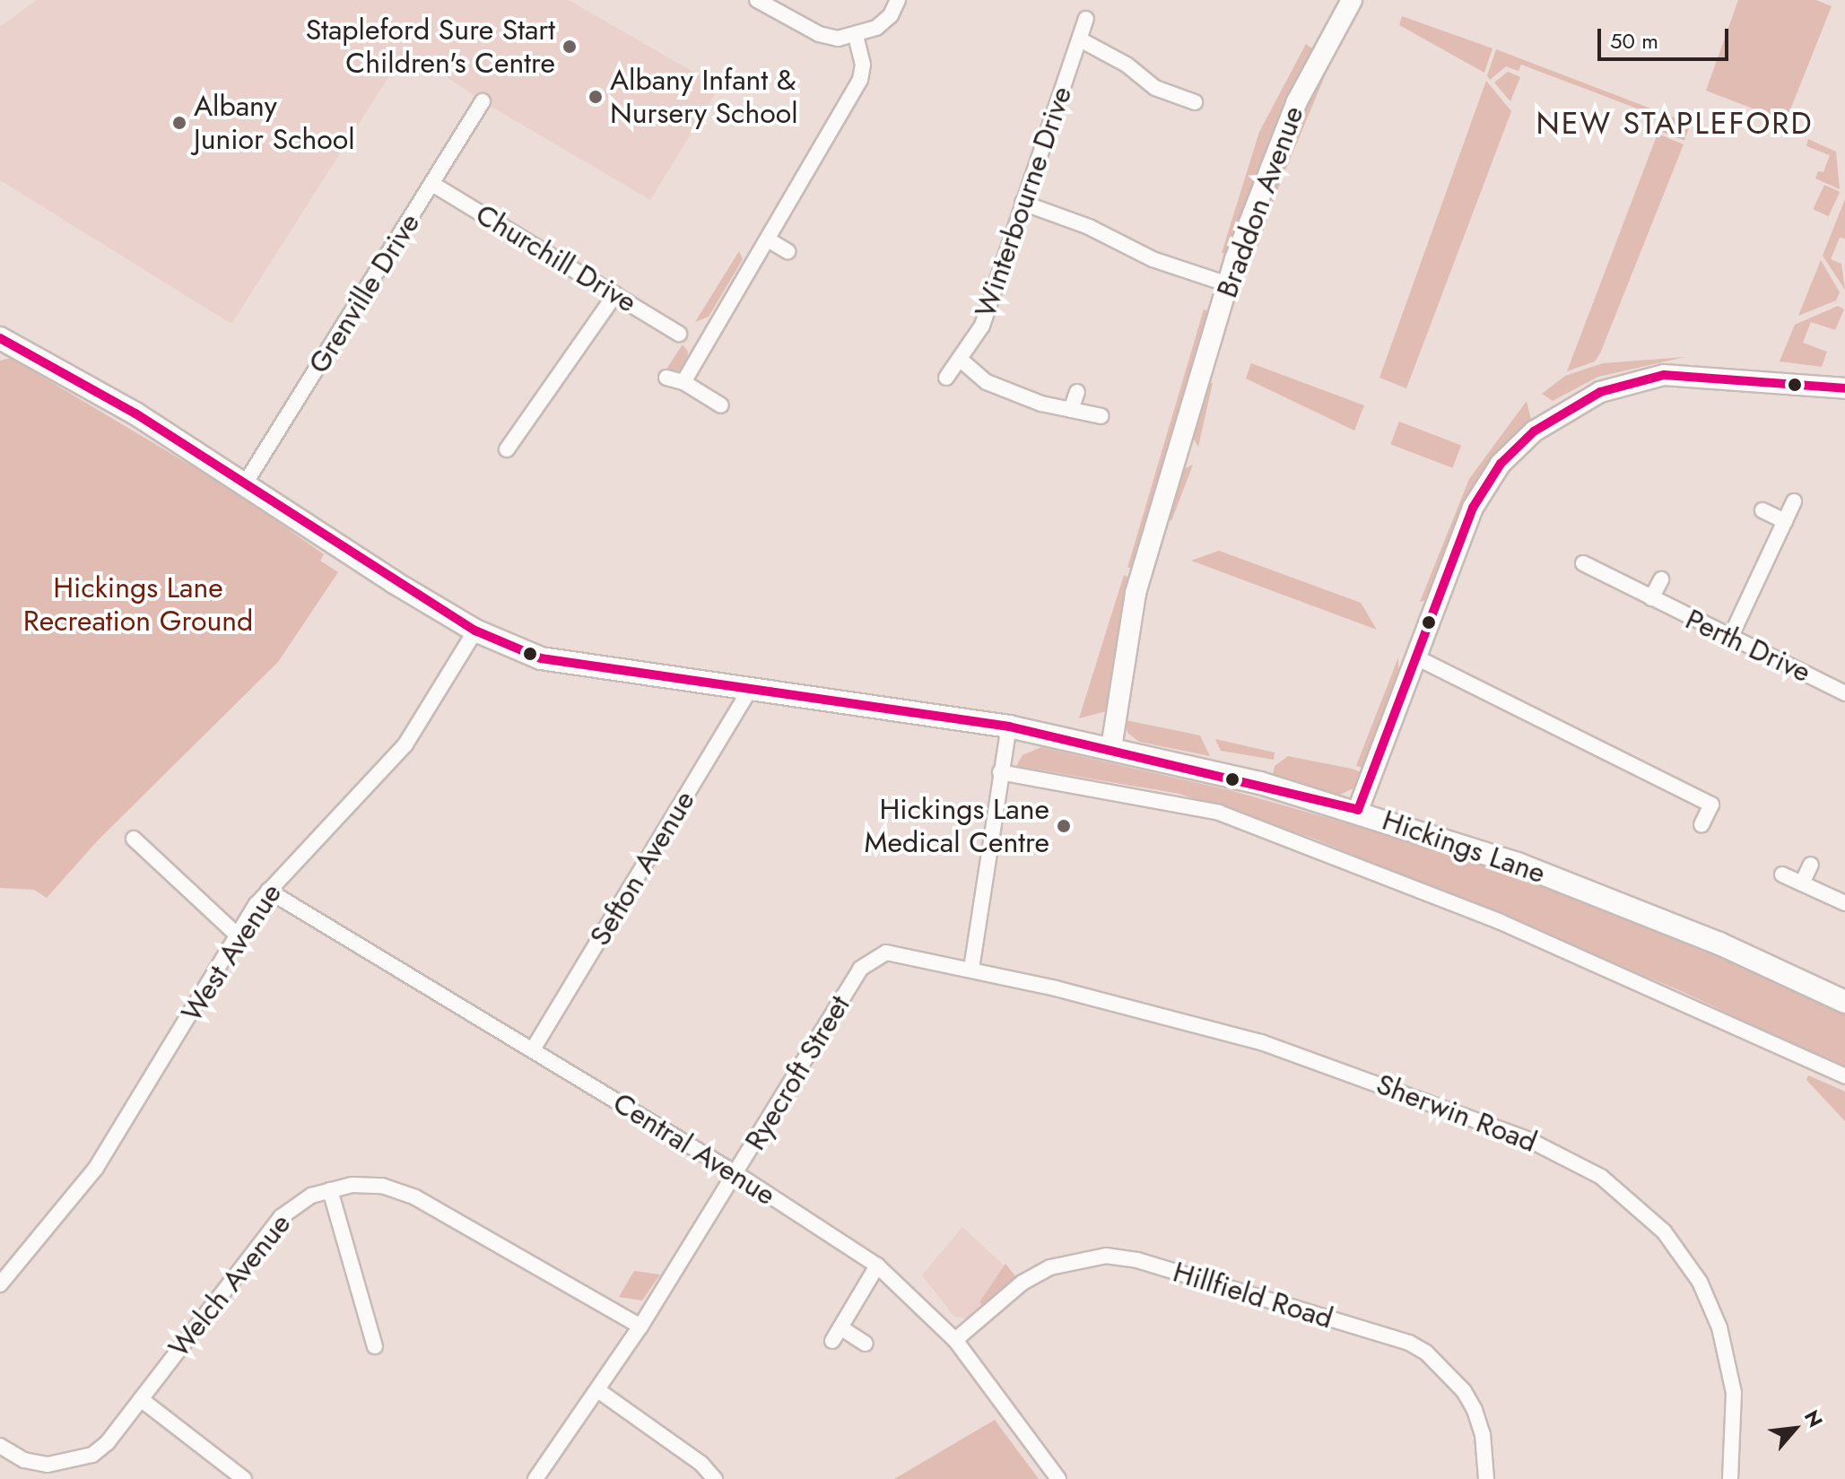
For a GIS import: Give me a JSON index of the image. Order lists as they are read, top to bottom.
{
  "streets": {
    "main road": ["Hickings Lane"],
    "street": [
      "Winterbourne Drive",
      "Braddon Avenue",
      "Churchill Drive",
      "Grenville Drive",
      "Perth Drive",
      "Sefton Avenue",
      "West Avenue",
      "Ryecroft Street",
      "Sherwin Road",
      "Central Avenue",
      "Welch Avenue",
      "Hillfield Road"
    ]
  },
  "crossings": [
    ["Braddon Avenue", "Hickings Lane"],
    ["Churchill Drive", "Grenville Drive"],
    ["Grenville Drive", "Hickings Lane"],
    ["Hickings Lane", "Sefton Avenue"],
    ["Hickings Lane", "West Avenue"],
    ["Sefton Avenue", "Central Avenue"],
    ["West Avenue", "Central Avenue"],
    ["Ryecroft Street", "Sherwin Road"],
    ["Ryecroft Street", "Central Avenue"],
    ["Ryecroft Street", "Welch Avenue"],
    ["Central Avenue", "Hillfield Road"]
  ],
  "districts": ["NEW STAPLEFORD"],
  "parks": ["Hickings Lane Recreation Ground"],
  "places": [
    "Stapleford Sure Start Children's Centre",
    "Albany Infant & Nursery School",
    "Albany Junior School",
    "Hickings Lane Medical Centre"
  ],
  "scale_bar": "50 m",
  "north": "top right"
}
